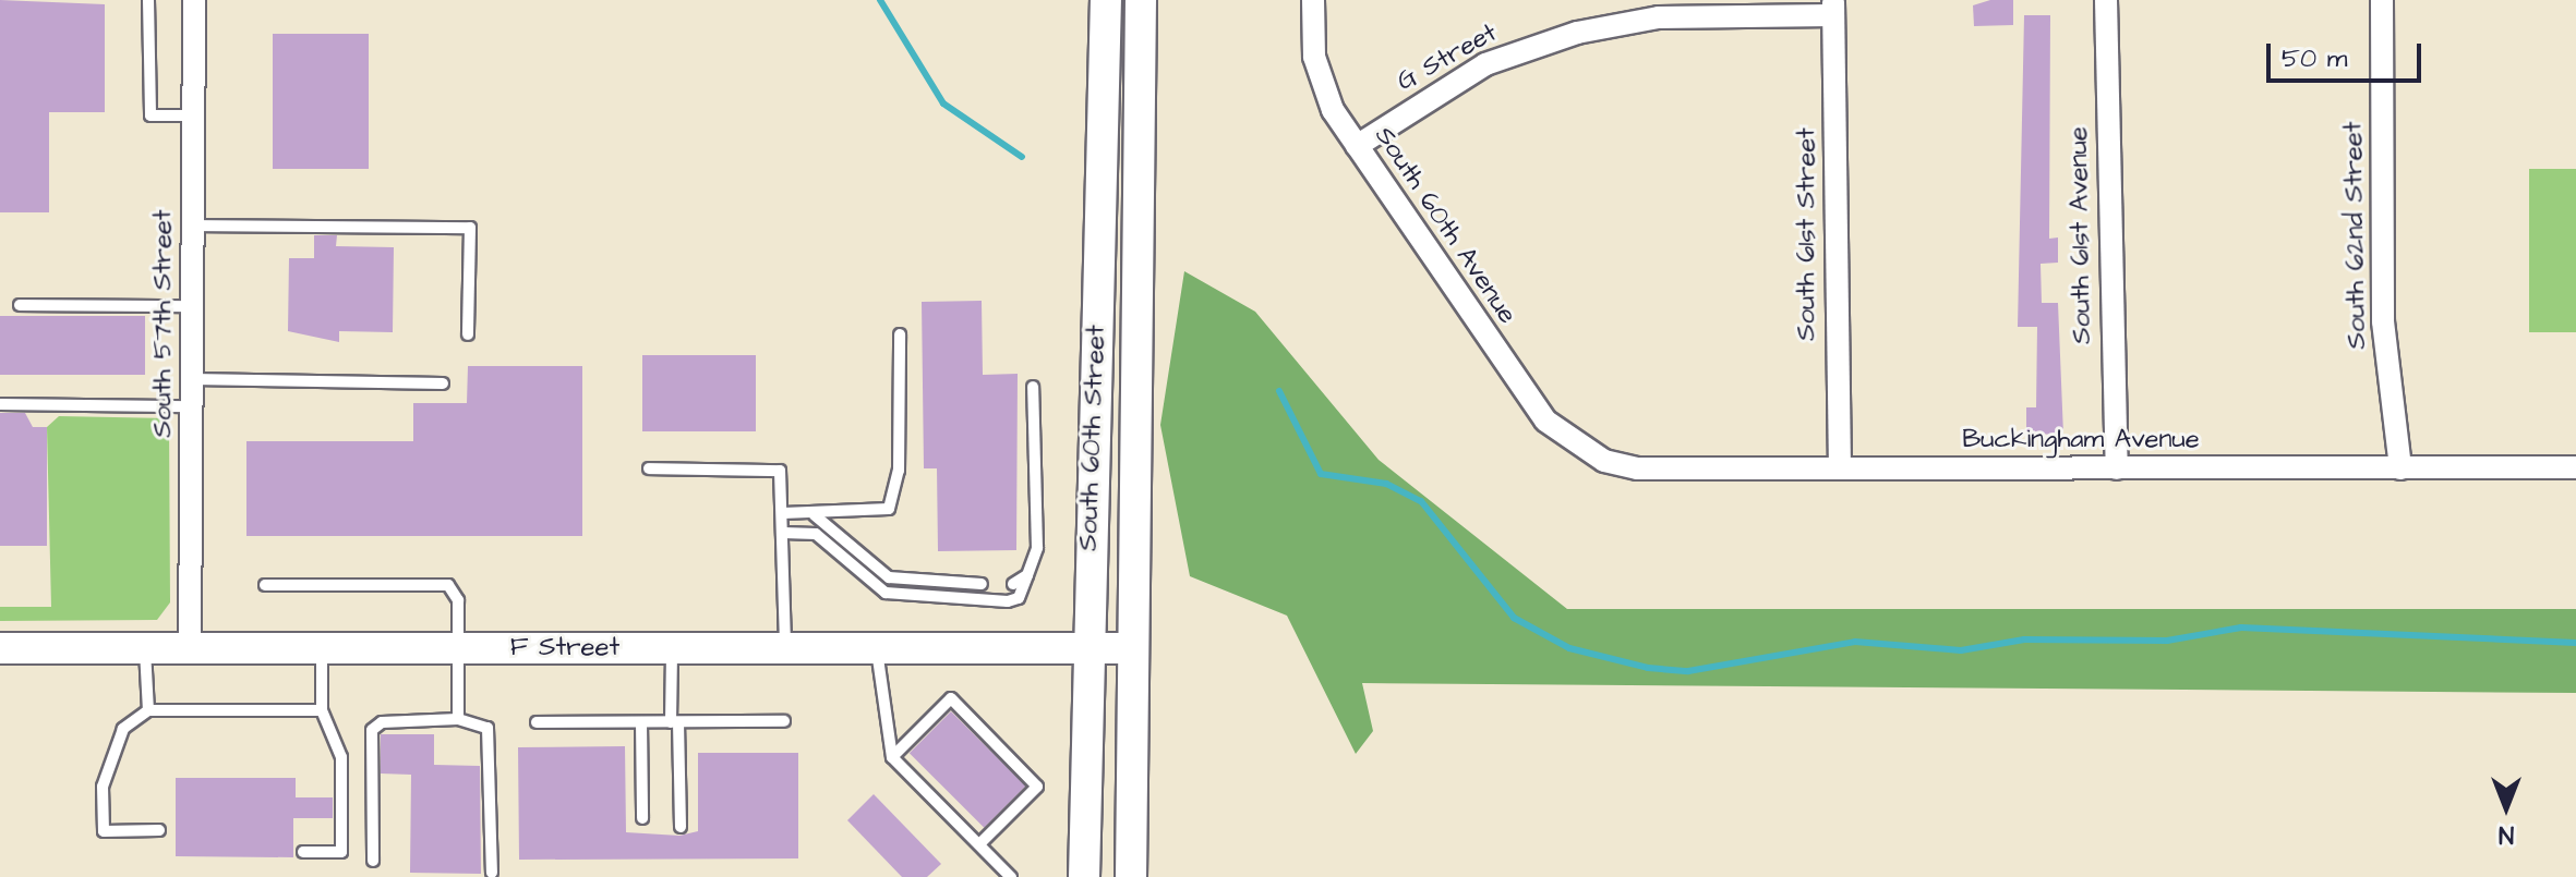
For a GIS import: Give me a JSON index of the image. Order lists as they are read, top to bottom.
{
  "streets": {
    "main road": ["South 60th Street", "F Street"],
    "street": [
      "G Street",
      "South 60th Avenue",
      "South 61st Street",
      "South 61st Avenue",
      "South 62nd Street",
      "South 57th Street",
      "Buckingham Avenue"
    ]
  },
  "crossings": [
    ["G Street", "South 60th Avenue"],
    ["G Street", "South 61st Street"],
    ["South 60th Avenue", "Buckingham Avenue"],
    ["South 61st Street", "Buckingham Avenue"],
    ["South 61st Avenue", "Buckingham Avenue"],
    ["South 62nd Street", "Buckingham Avenue"],
    ["South 57th Street", "F Street"],
    ["South 60th Street", "F Street"]
  ],
  "scale_bar": "50 m",
  "north": "bottom"
}
